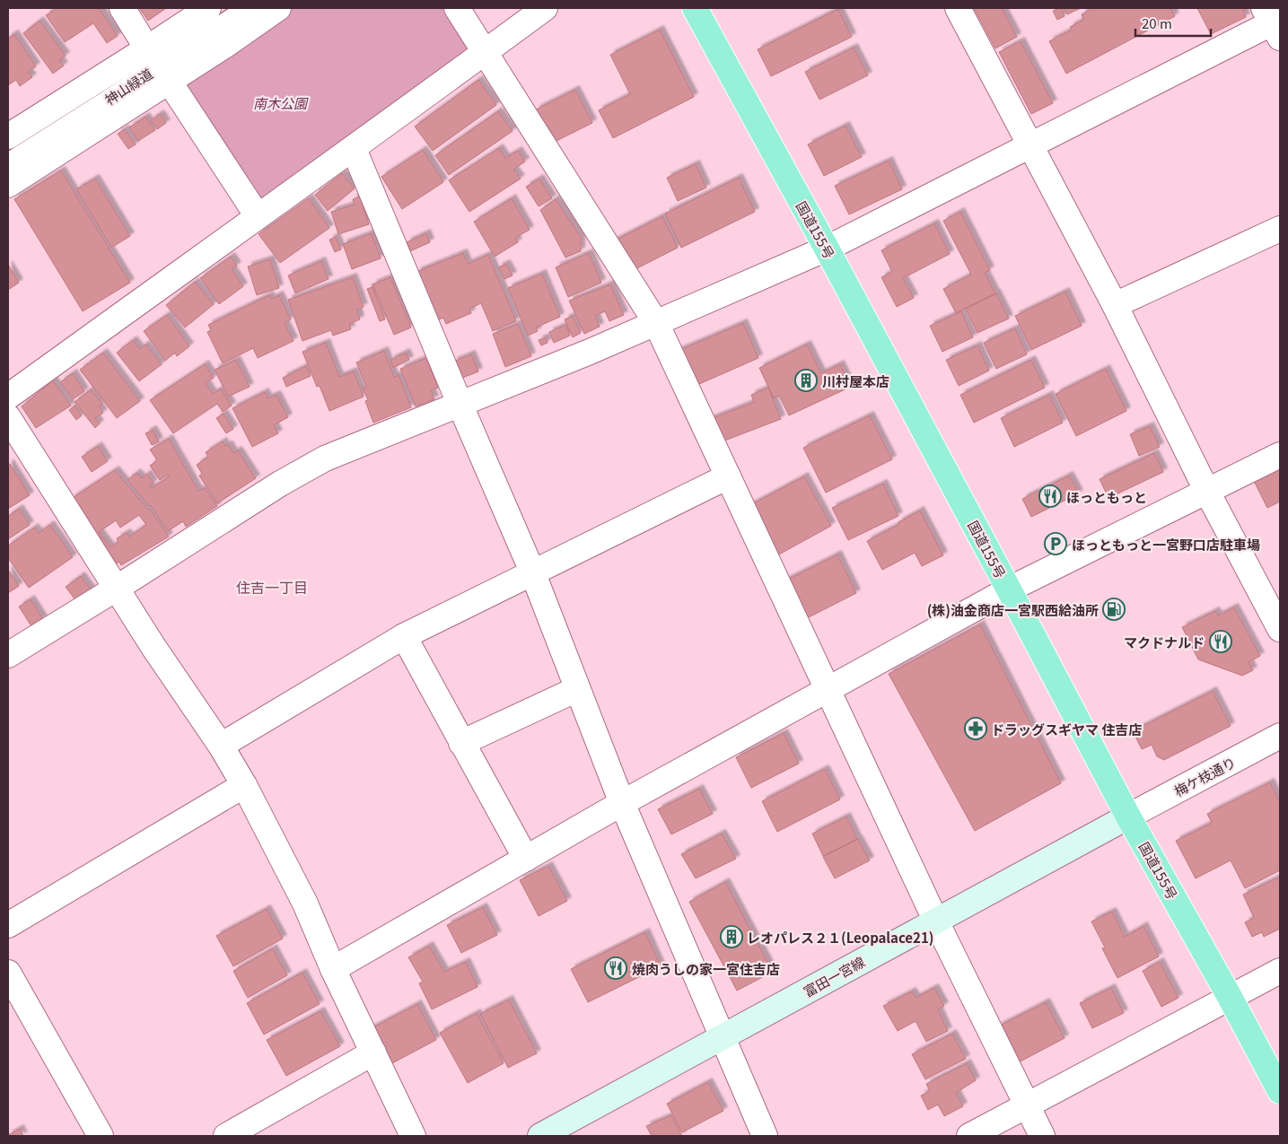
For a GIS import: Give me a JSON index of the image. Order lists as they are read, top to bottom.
{
  "streets": {
    "highway": ["国道155号"],
    "main road": ["富田一宮線"],
    "street": ["神山緑道", "梅ケ枝通り"]
  },
  "crossings": [
    ["国道155号", "梅ケ枝通り"],
    ["国道155号", "富田一宮線"],
    ["梅ケ枝通り", "富田一宮線"]
  ],
  "districts": ["住吉一丁目"],
  "parks": ["南木公園"],
  "places": {
    "building": ["川村屋本店", "レオパレス２１(Leopalace21)"],
    "restaurant": ["ほっともっと", "マクドナルド", "焼肉うしの家一宮住吉店"],
    "parking": ["ほっともっと一宮野口店駐車場"],
    "fuel station": ["(株)油金商店一宮駅西給油所"],
    "pharmacy": ["ドラッグスギヤマ 住吉店"]
  },
  "scale_bar": "20 m"
}
